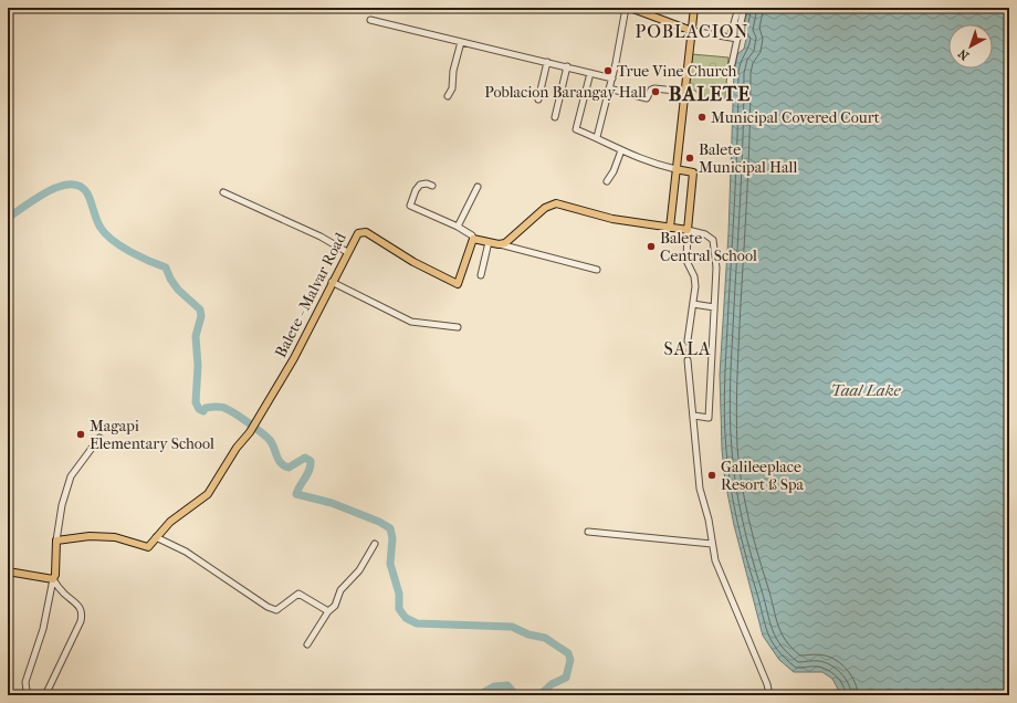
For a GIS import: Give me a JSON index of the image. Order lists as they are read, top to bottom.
{
  "streets": {
    "main road": ["Balete - Malvar Road"]
  },
  "districts": ["POBLACION", "BALETE", "SALA"],
  "water": ["Taal Lake"],
  "places": [
    "True Vine Church",
    "Poblacion Barangay Hall",
    "Municipal Covered Court",
    "Balete Municipal Hall",
    "Balete Central School",
    "Magapi Elementary School",
    "Galileeplace Resort ß Spa"
  ],
  "north": "bottom left"
}
